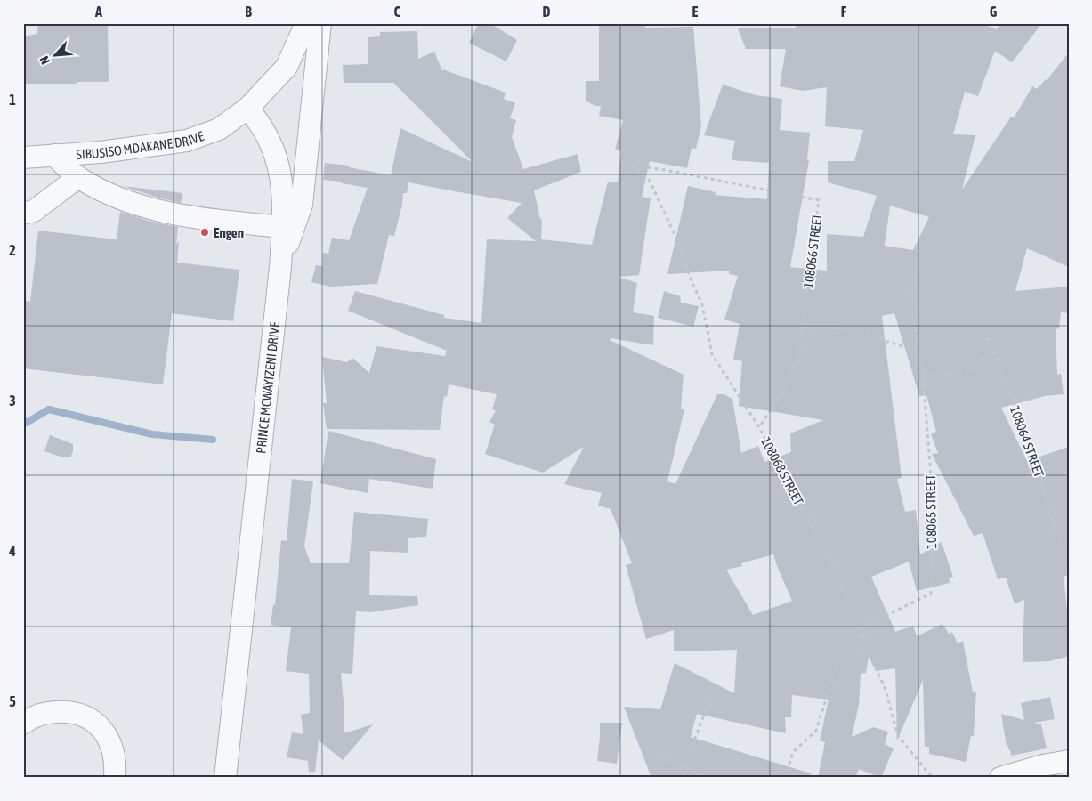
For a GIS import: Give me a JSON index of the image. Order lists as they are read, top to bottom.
{
  "streets": {
    "street": ["SIBUSISO MDAKANE DRIVE", "PRINCE MCWAYIZENI DRIVE"],
    "path": [
      "108066 STREET",
      "108064 STREET",
      "108068 STREET",
      "108065 STREET"
    ]
  },
  "crossings": [
    ["SIBUSISO MDAKANE DRIVE", "PRINCE MCWAYIZENI DRIVE"],
    ["108066 STREET", "108068 STREET"],
    ["108068 STREET", "108065 STREET"]
  ],
  "places": ["Engen"],
  "north": "bottom left",
  "grid": {
    "columns": [
      "A",
      "B",
      "C",
      "D",
      "E",
      "F",
      "G"
    ],
    "rows": [
      "1",
      "2",
      "3",
      "4",
      "5"
    ]
  }
}
